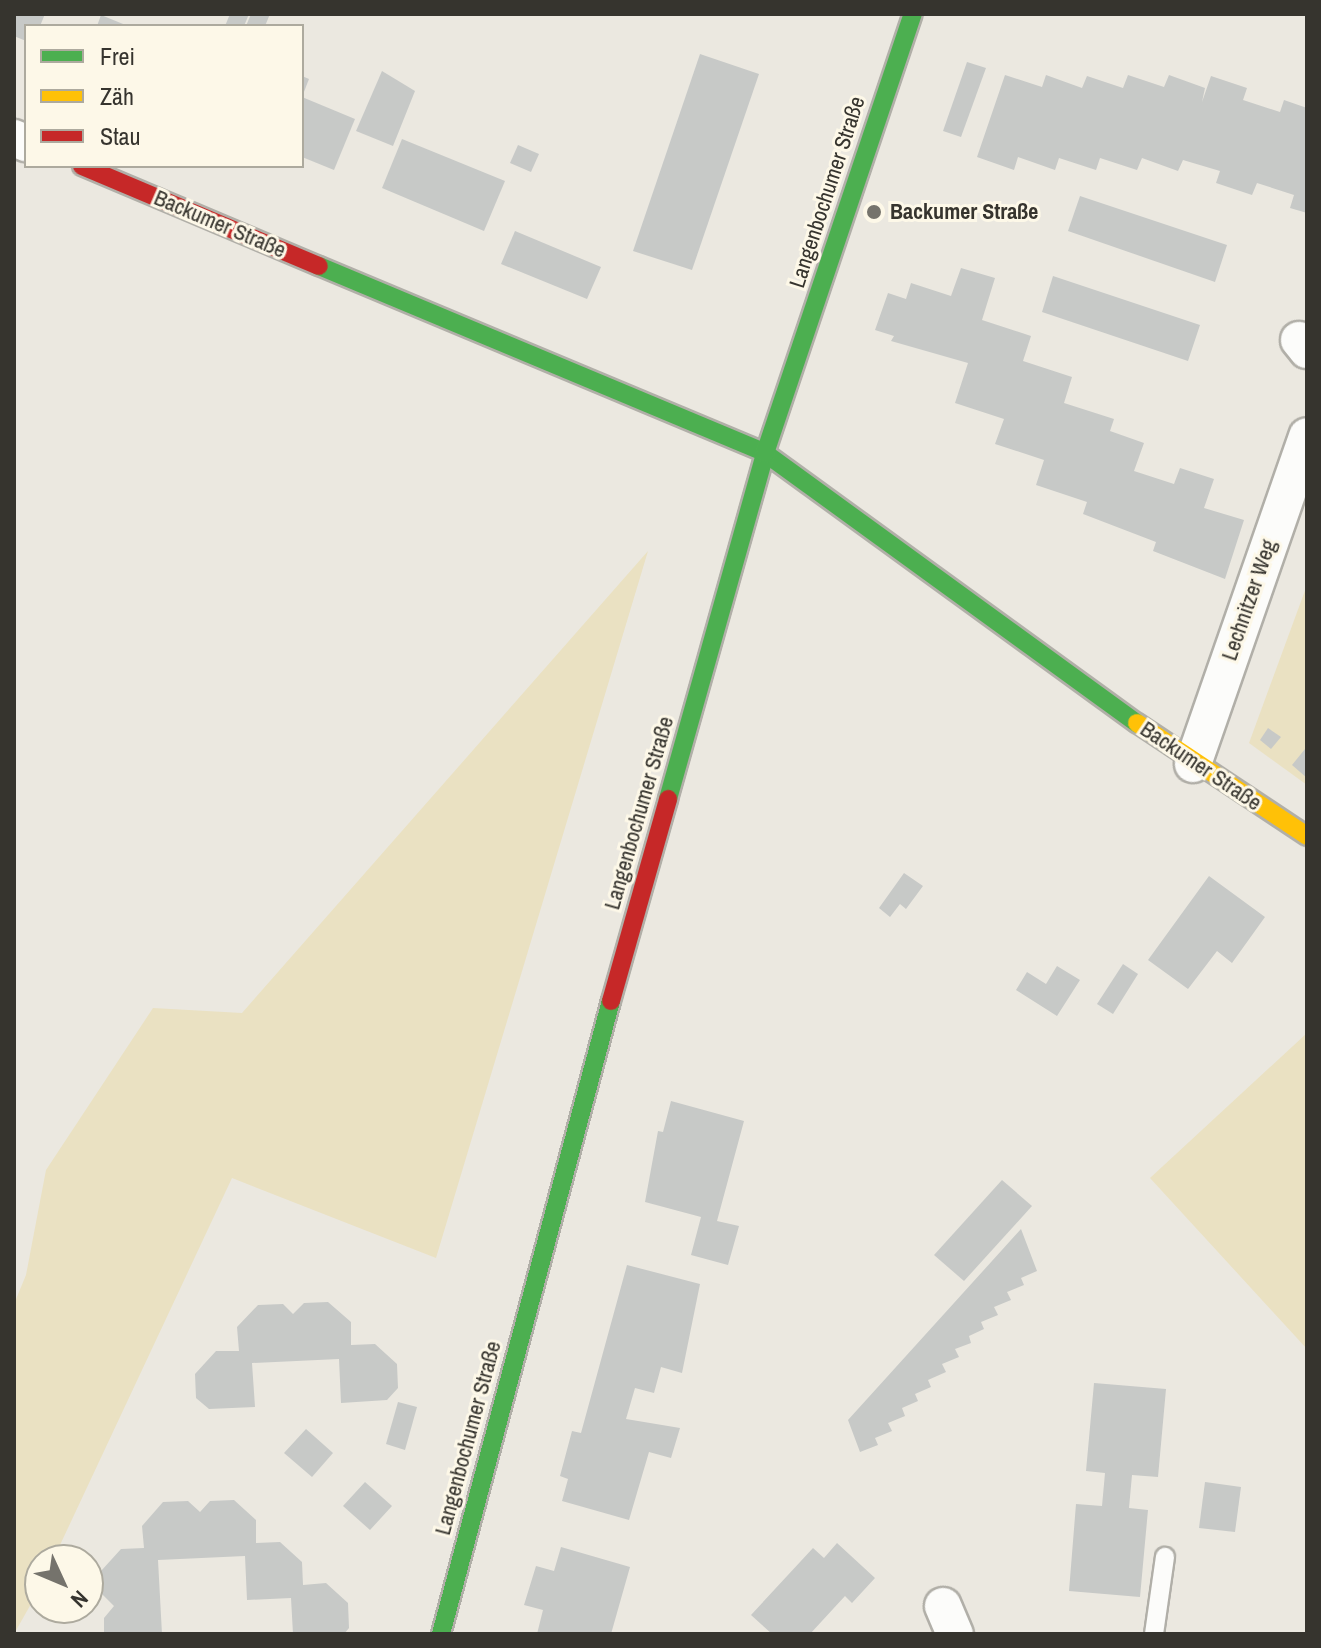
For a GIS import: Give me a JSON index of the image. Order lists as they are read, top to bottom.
{
  "streets": {
    "street": ["Langenbochumer Straße", "Backumer Straße", "Lechnitzer Weg"]
  },
  "crossings": [
    ["Langenbochumer Straße", "Backumer Straße"],
    ["Backumer Straße", "Lechnitzer Weg"]
  ],
  "places": ["Backumer Straße"],
  "legend": ["Frei", "Zäh", "Stau"],
  "north": "bottom right"
}
